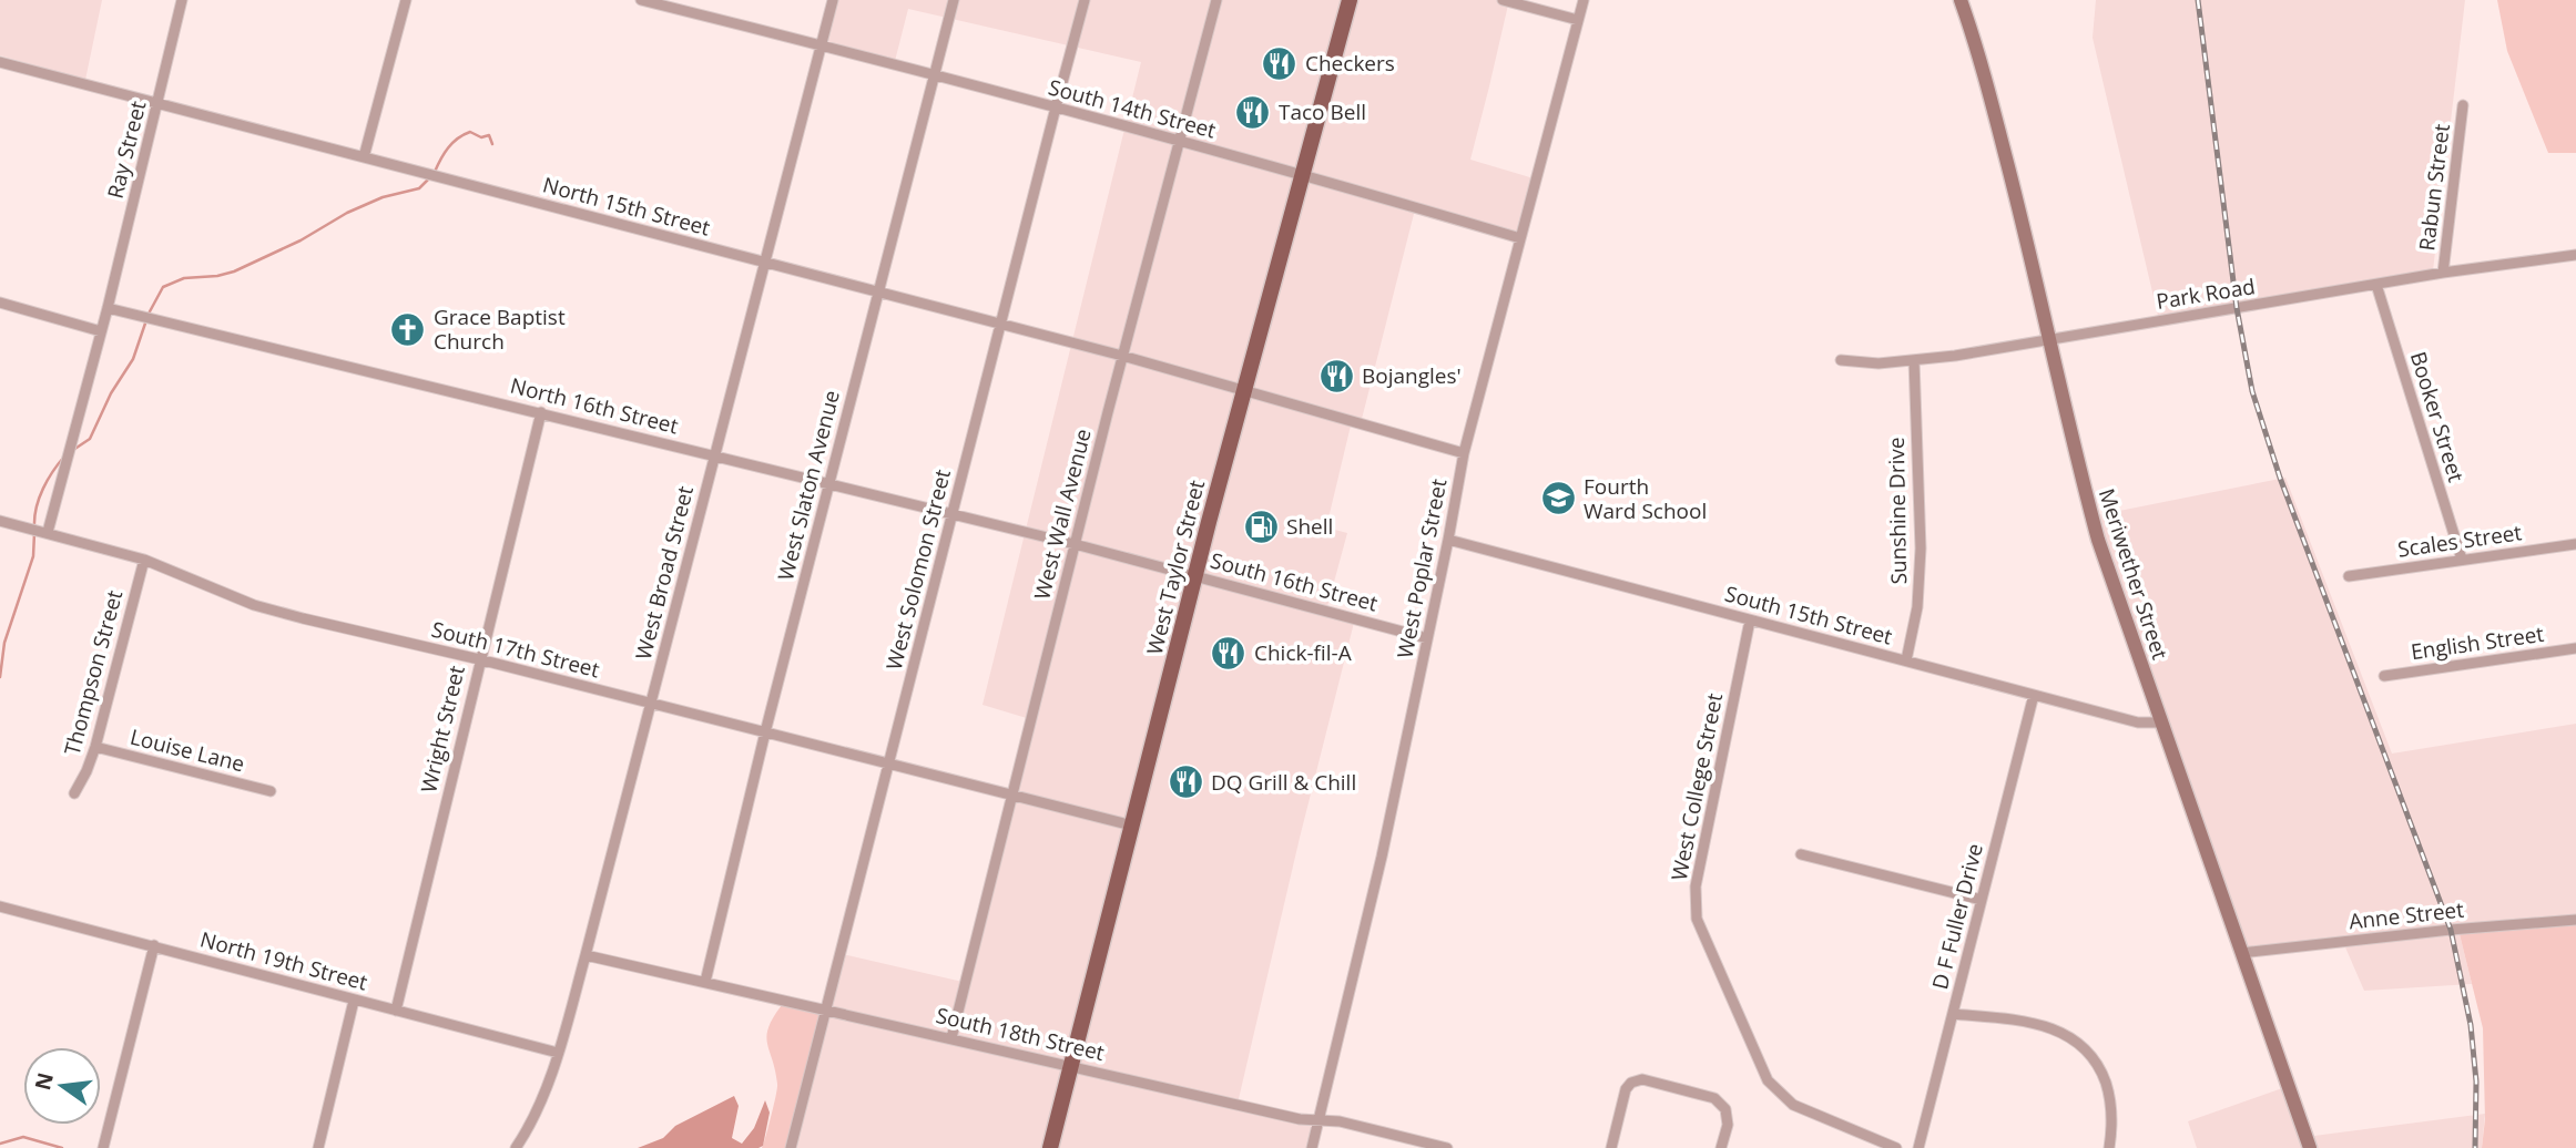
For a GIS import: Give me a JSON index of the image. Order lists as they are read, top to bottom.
{
  "streets": {
    "main road": ["West Taylor Street"],
    "street": [
      "South 14th Street",
      "Ray Street",
      "Rabun Street",
      "North 15th Street",
      "Park Road",
      "North 16th Street",
      "Booker Street",
      "West Slaton Avenue",
      "Sunshine Drive",
      "West Wall Avenue",
      "Scales Street",
      "West Poplar Street",
      "West Solomon Street",
      "West Broad Street",
      "Meriwether Street",
      "South 16th Street",
      "South 15th Street",
      "English Street",
      "South 17th Street",
      "Thompson Street",
      "Wright Street",
      "Louise Lane",
      "West College Street",
      "Anne Street",
      "D F Fuller Drive",
      "North 19th Street",
      "South 18th Street"
    ]
  },
  "crossings": [
    ["South 14th Street", "West Slaton Avenue"],
    ["South 14th Street", "West Wall Avenue"],
    ["South 14th Street", "West Taylor Street"],
    ["South 14th Street", "West Poplar Street"],
    ["South 14th Street", "West Solomon Street"],
    ["South 14th Street", "West Broad Street"],
    ["Ray Street", "North 15th Street"],
    ["Ray Street", "North 16th Street"],
    ["Rabun Street", "Park Road"],
    ["North 15th Street", "West Slaton Avenue"],
    ["North 15th Street", "West Wall Avenue"],
    ["North 15th Street", "West Taylor Street"],
    ["North 15th Street", "West Solomon Street"],
    ["North 15th Street", "West Broad Street"],
    ["Park Road", "Booker Street"],
    ["Park Road", "Sunshine Drive"],
    ["Park Road", "Meriwether Street"],
    ["North 16th Street", "West Slaton Avenue"],
    ["North 16th Street", "West Wall Avenue"],
    ["North 16th Street", "West Taylor Street"],
    ["North 16th Street", "West Solomon Street"],
    ["North 16th Street", "West Broad Street"],
    ["North 16th Street", "South 16th Street"],
    ["North 16th Street", "Wright Street"],
    ["Booker Street", "Scales Street"],
    ["West Slaton Avenue", "South 17th Street"],
    ["West Slaton Avenue", "South 18th Street"],
    ["Sunshine Drive", "South 15th Street"],
    ["West Wall Avenue", "South 17th Street"],
    ["West Wall Avenue", "South 18th Street"],
    ["West Taylor Street", "South 16th Street"],
    ["West Taylor Street", "South 17th Street"],
    ["West Taylor Street", "South 18th Street"],
    ["West Poplar Street", "South 16th Street"],
    ["West Poplar Street", "South 15th Street"],
    ["West Poplar Street", "South 18th Street"],
    ["West Solomon Street", "South 17th Street"],
    ["West Solomon Street", "South 18th Street"],
    ["West Broad Street", "South 17th Street"],
    ["West Broad Street", "North 19th Street"],
    ["West Broad Street", "South 18th Street"],
    ["Meriwether Street", "South 15th Street"],
    ["Meriwether Street", "Anne Street"],
    ["South 15th Street", "West College Street"],
    ["South 15th Street", "D F Fuller Drive"],
    ["South 17th Street", "Thompson Street"],
    ["South 17th Street", "Wright Street"],
    ["Thompson Street", "Louise Lane"],
    ["Wright Street", "North 19th Street"]
  ],
  "places": {
    "restaurant": [
      "Checkers",
      "Taco Bell",
      "Bojangles'",
      "Chick-fil-A",
      "DQ Grill & Chill"
    ],
    "church": ["Grace Baptist Church"],
    "school or university": ["Fourth Ward School"],
    "fuel station": ["Shell"]
  },
  "north": "left"
}
